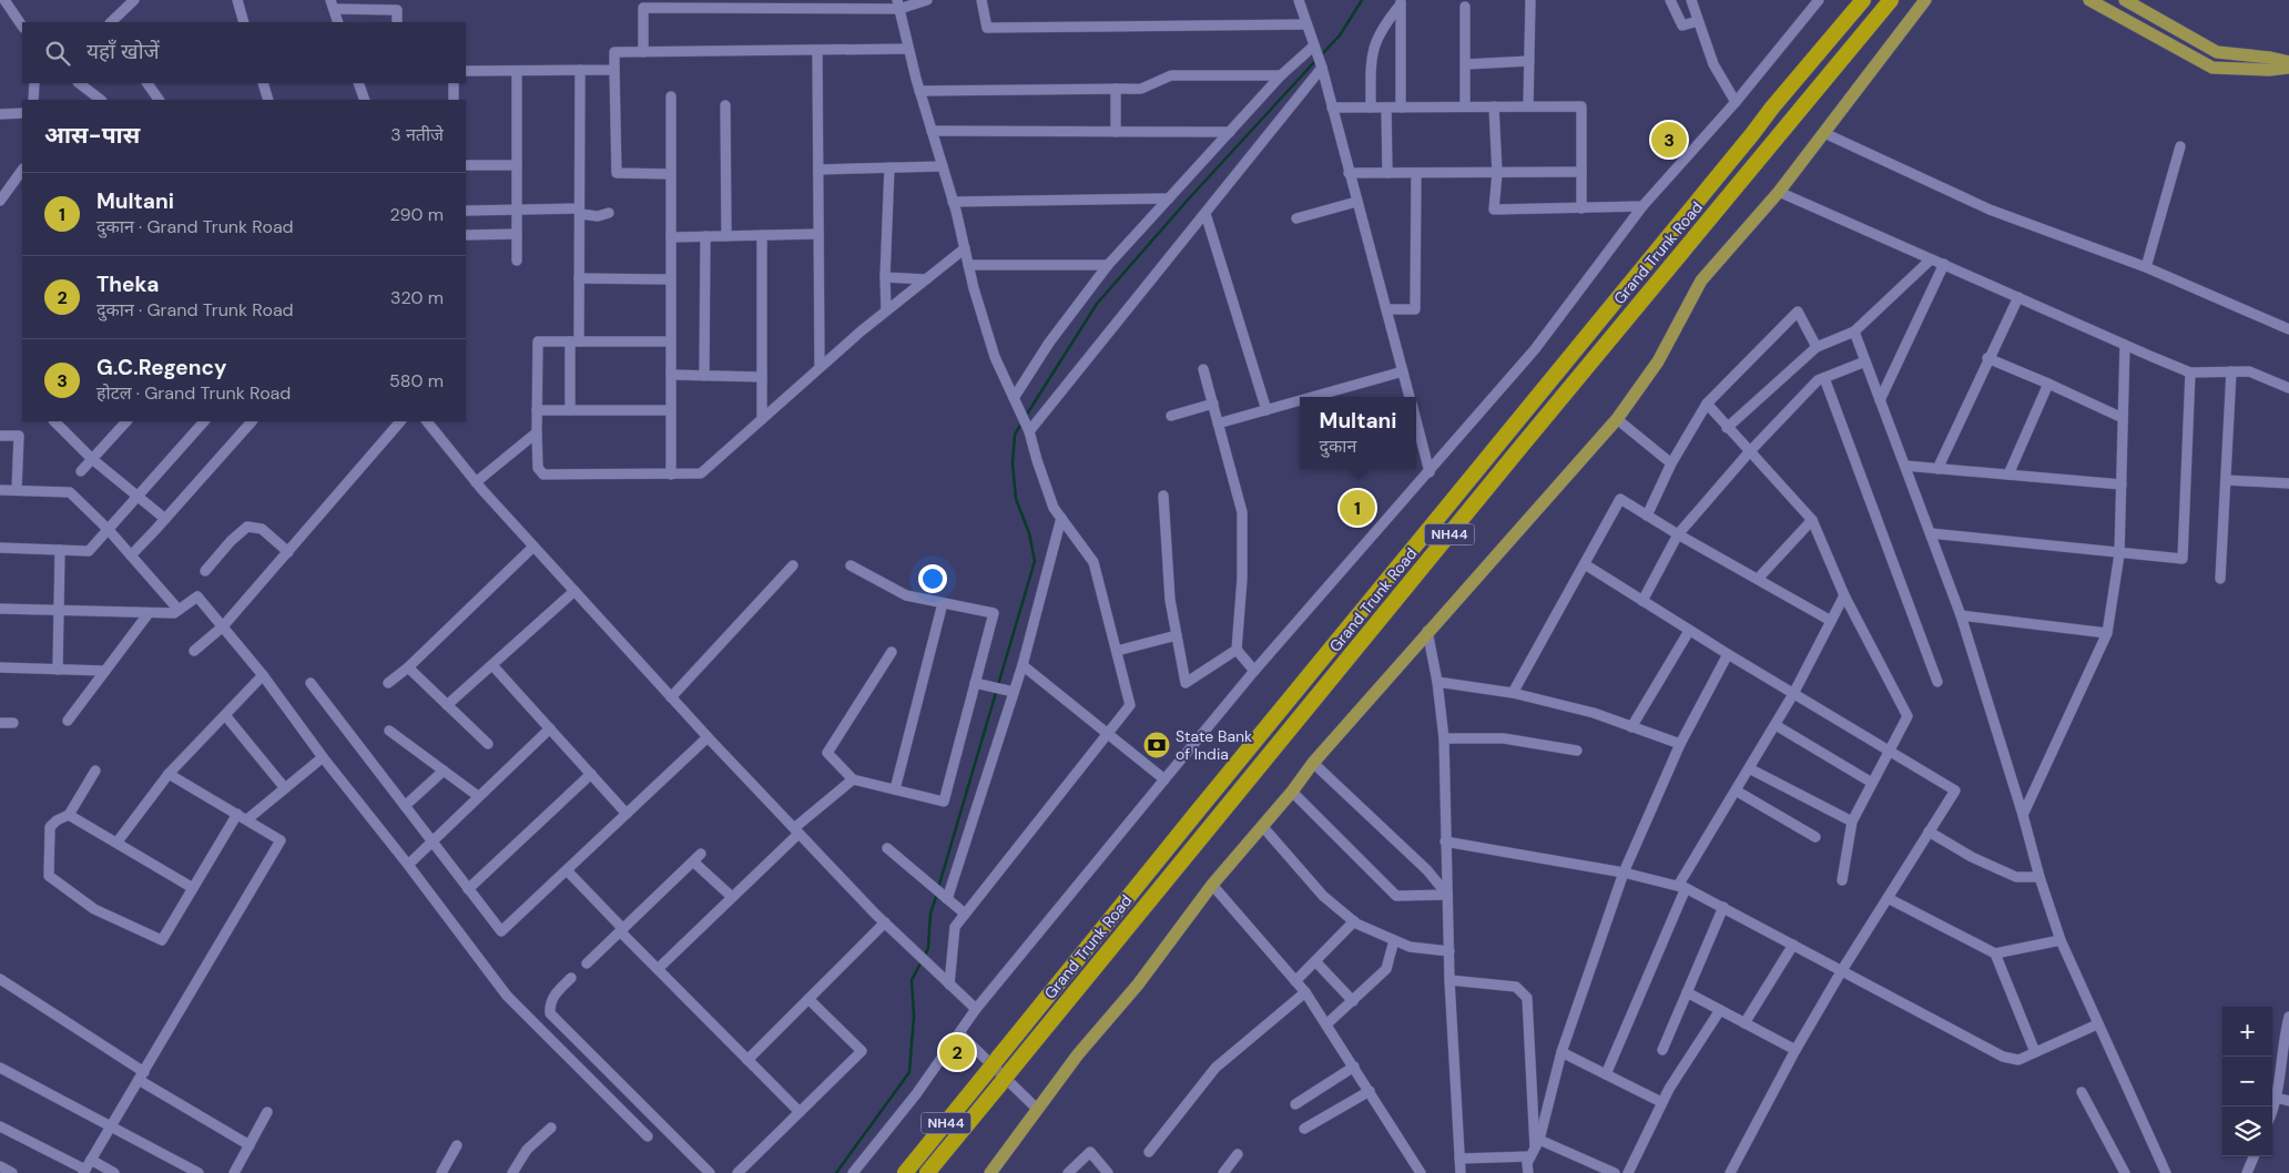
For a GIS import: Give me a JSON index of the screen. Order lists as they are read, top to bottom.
{
  "streets": {
    "highway": ["Grand Trunk Road", "NH44"]
  },
  "places": {
    "bank": ["State Bank of India"]
  },
  "page": {
    "search": "यहाँ खोजें",
    "heading": ["आस-पास", "3 नतीजे"],
    "pins": ["3", "1", "2"],
    "list": [
      {
        "mark": "1",
        "name": "Multani",
        "note": "दुकान · Grand Trunk Road",
        "value": "290 m"
      },
      {
        "mark": "2",
        "name": "Theka",
        "note": "दुकान · Grand Trunk Road",
        "value": "320 m"
      },
      {
        "mark": "3",
        "name": "G.C.Regency",
        "note": "होटल · Grand Trunk Road",
        "value": "580 m"
      }
    ],
    "popup": ["Multani", "दुकान"],
    "map_buttons": ["+", "−"]
  }
}
